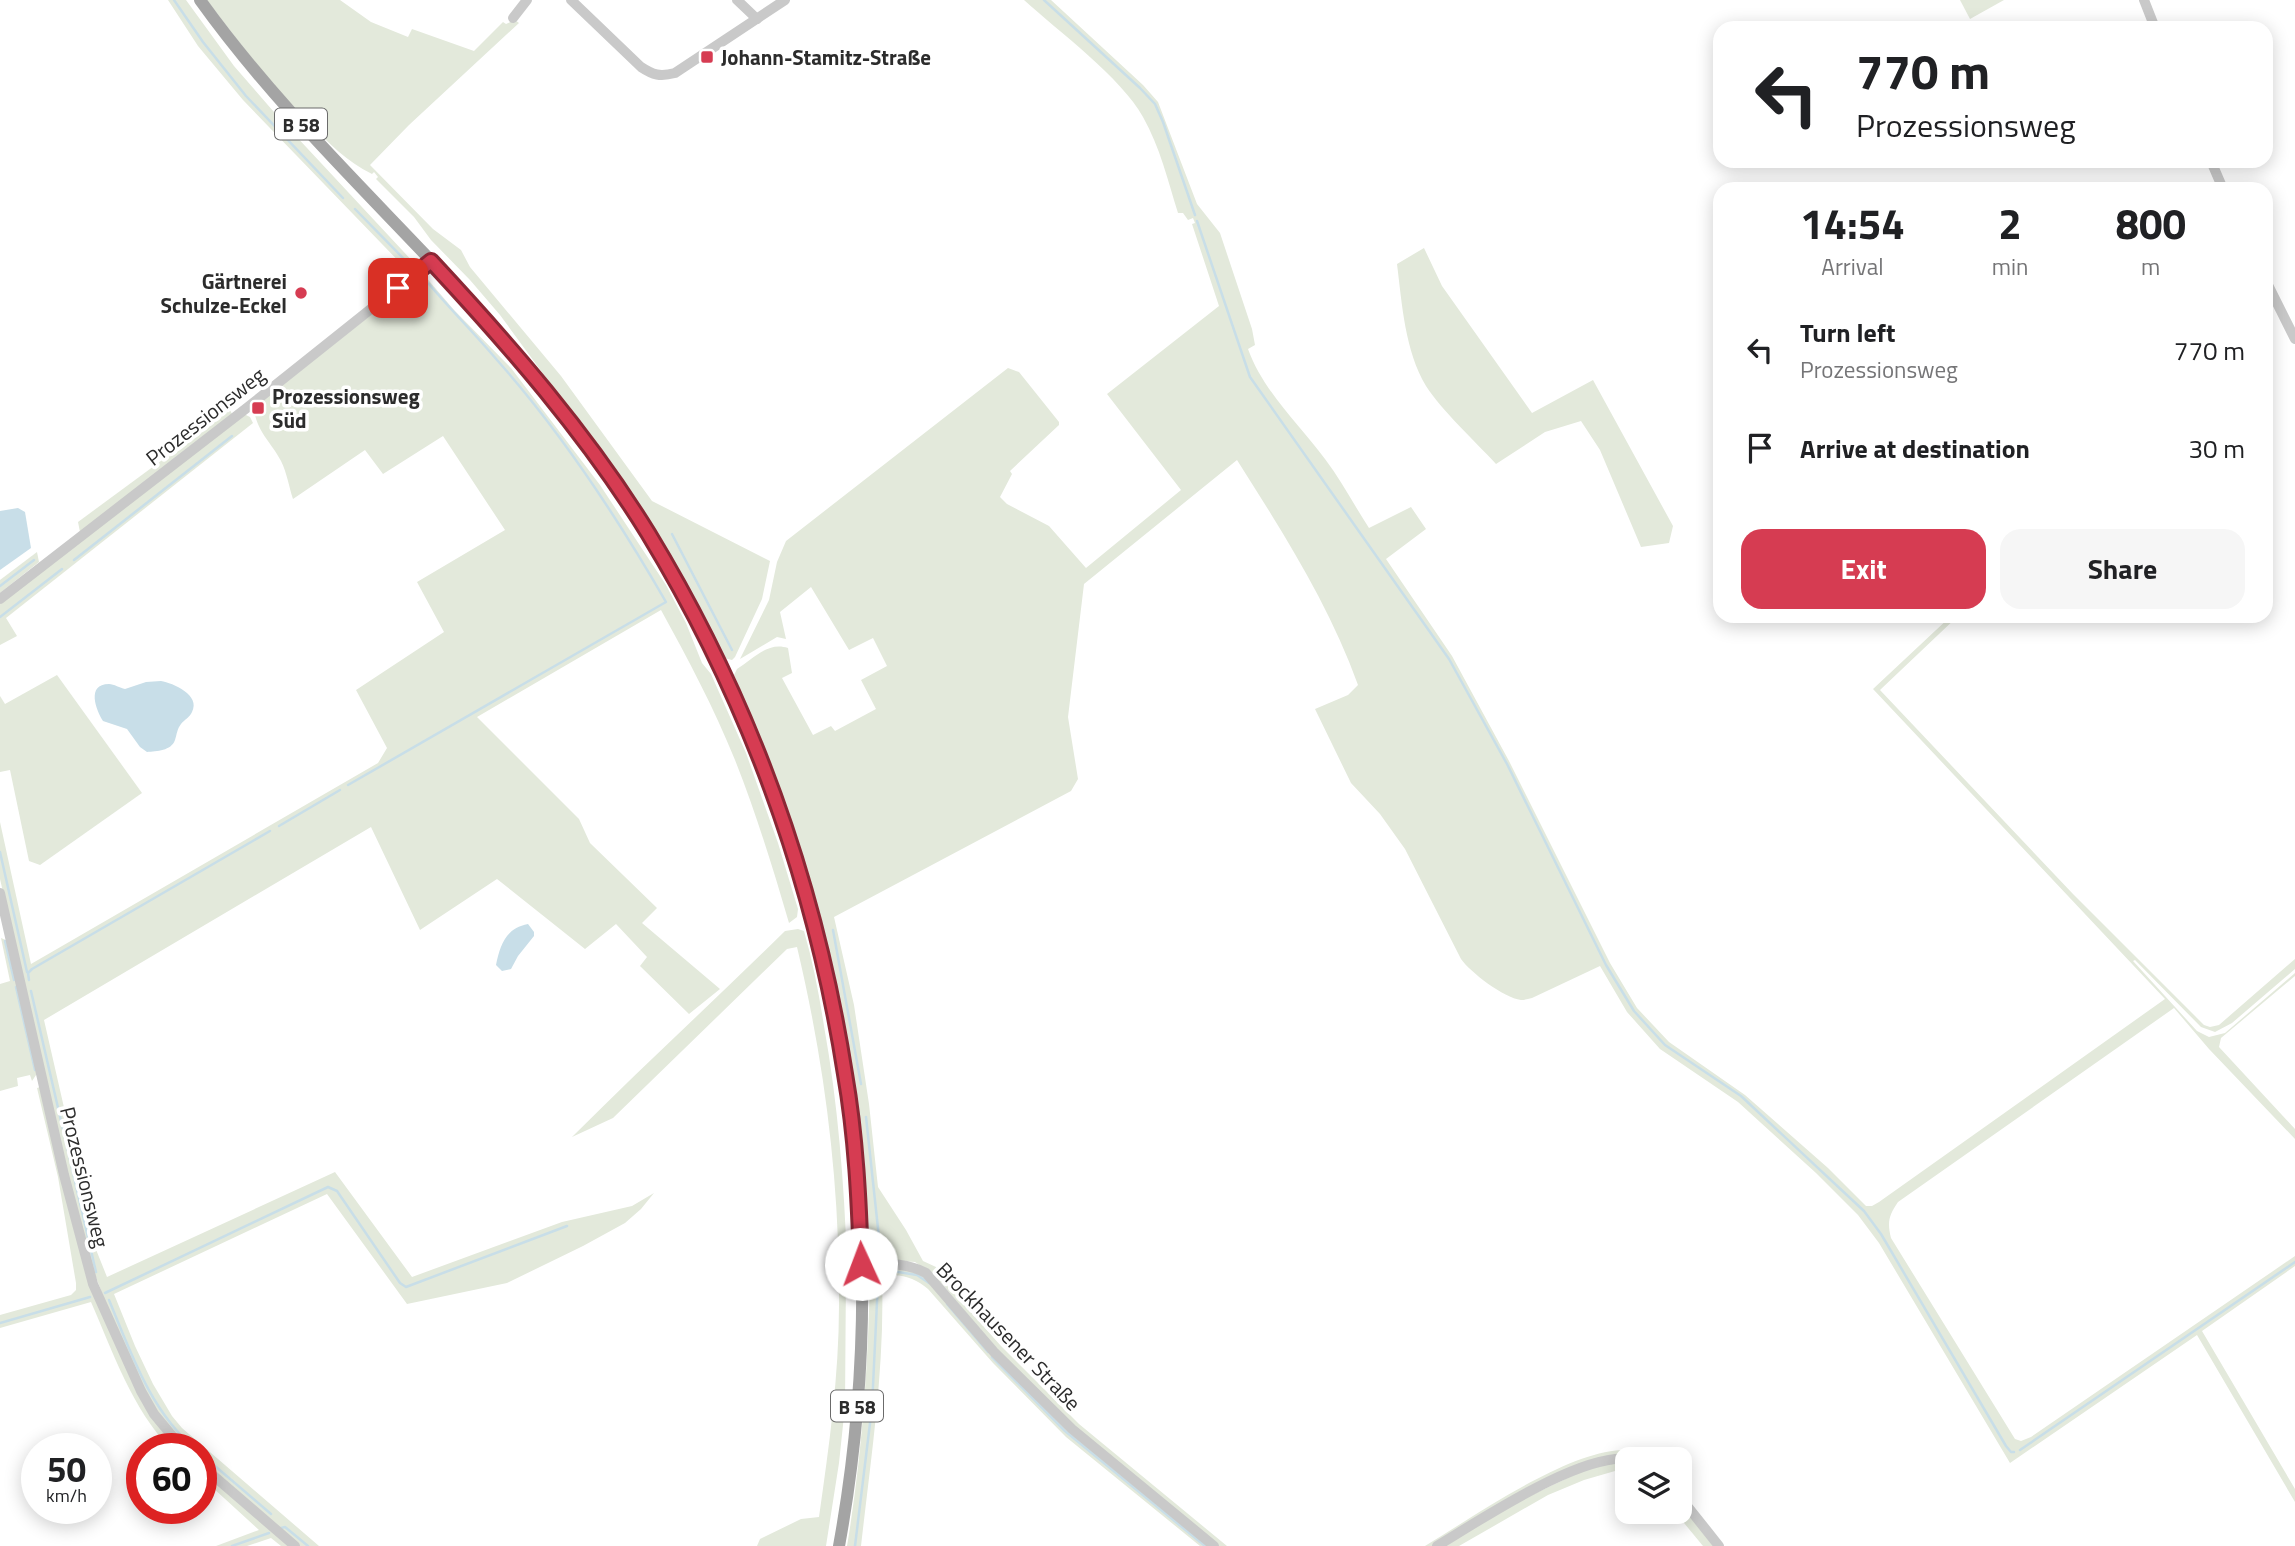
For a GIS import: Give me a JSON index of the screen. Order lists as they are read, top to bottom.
{
  "streets": {
    "main road": ["B 58"],
    "street": ["Prozessionsweg", "Brockhausener Straße"]
  },
  "crossings": [
    ["B 58", "Prozessionsweg"],
    ["B 58", "Brockhausener Straße"]
  ],
  "places": {
    "transit": ["Johann-Stamitz-Straße", "Prozessionsweg Süd"],
    "other": ["Gärtnerei Schulze-Eckel"]
  },
  "page": {
    "turn": ["770 m", "Prozessionsweg"],
    "eta": [
      "14:54",
      "Arrival",
      "2",
      "min",
      "800",
      "m"
    ],
    "list": [
      {
        "name": "Turn left",
        "note": "Prozessionsweg",
        "value": "770 m"
      },
      {
        "name": "Arrive at destination",
        "value": "30 m"
      }
    ],
    "buttons": ["Exit", "Share"],
    "speed": "50 km/h",
    "limit": "60"
  }
}
